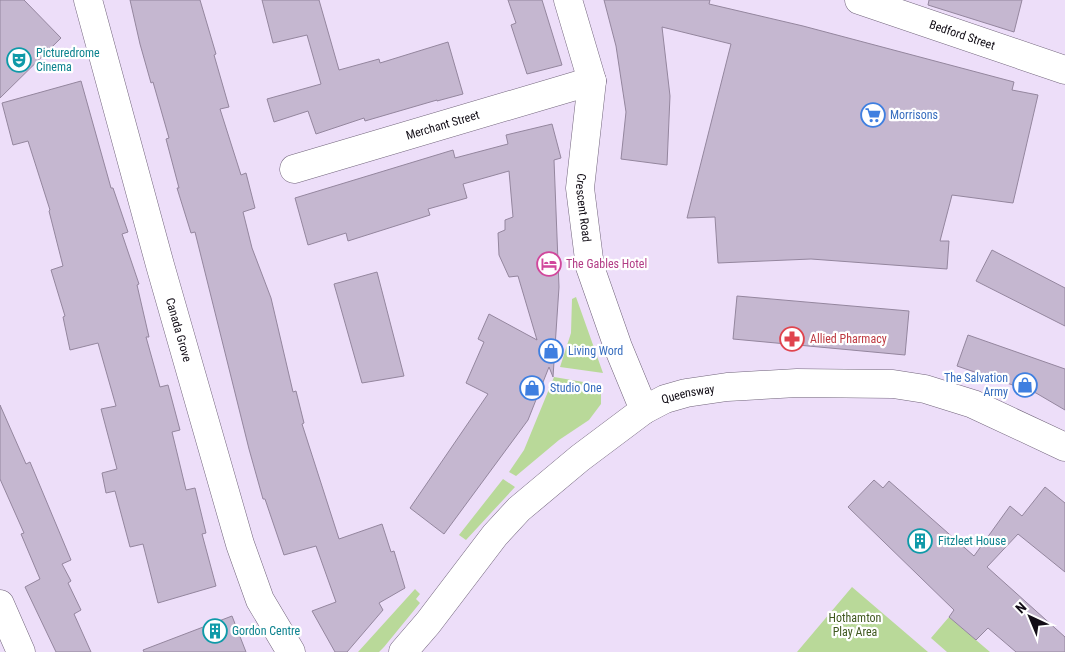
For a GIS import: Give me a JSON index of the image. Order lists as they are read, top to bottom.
{
  "streets": {
    "street": [
      "Bedford Street",
      "Merchant Street",
      "Crescent Road",
      "Canada Grove",
      "Queensway"
    ]
  },
  "crossings": [
    ["Merchant Street", "Crescent Road"],
    ["Crescent Road", "Queensway"]
  ],
  "parks": ["Hothamton Play Area"],
  "places": {
    "theatre": ["Picturedrome Cinema"],
    "supermarket": ["Morrisons"],
    "hotel": ["The Gables Hotel"],
    "pharmacy": ["Allied Pharmacy"],
    "shop": ["Living Word", "The Salvation Army", "Studio One"],
    "building": ["Fitzleet House", "Gordon Centre"]
  },
  "north": "top left"
}
